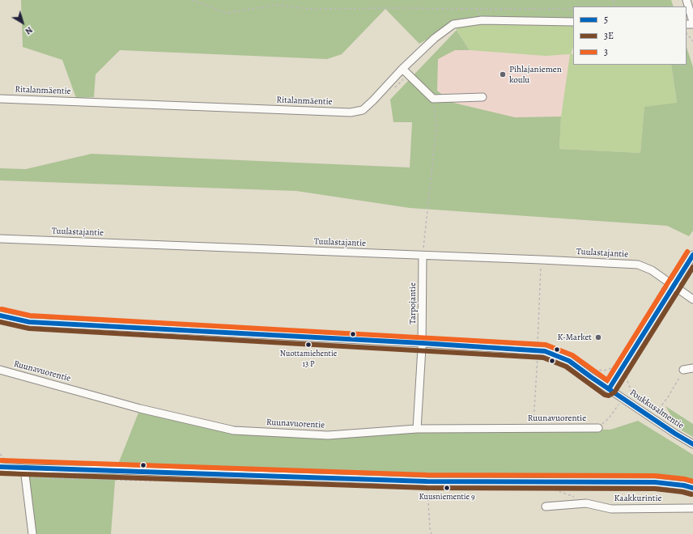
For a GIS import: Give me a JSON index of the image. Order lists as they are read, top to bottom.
{
  "streets": {
    "street": [
      "Ritalanmäentie",
      "Tuulastajantie",
      "Tarpojantie",
      "Ruunavuorentie",
      "Poukkusalmentie",
      "Kaakkurintie"
    ]
  },
  "crossings": [
    ["Tuulastajantie", "Tarpojantie"],
    ["Tarpojantie", "Ruunavuorentie"],
    ["Tarpojantie", "Poukkusalmentie"]
  ],
  "places": [
    "Pihlajaniemen koulu",
    "K-Market",
    "Nuottamiehentie 13 P",
    "Kuusniementie 9"
  ],
  "lines": ["transit line 3", "transit line 5", "transit line 3E"],
  "legend": ["5", "3E", "3"],
  "north": "bottom right"
}
